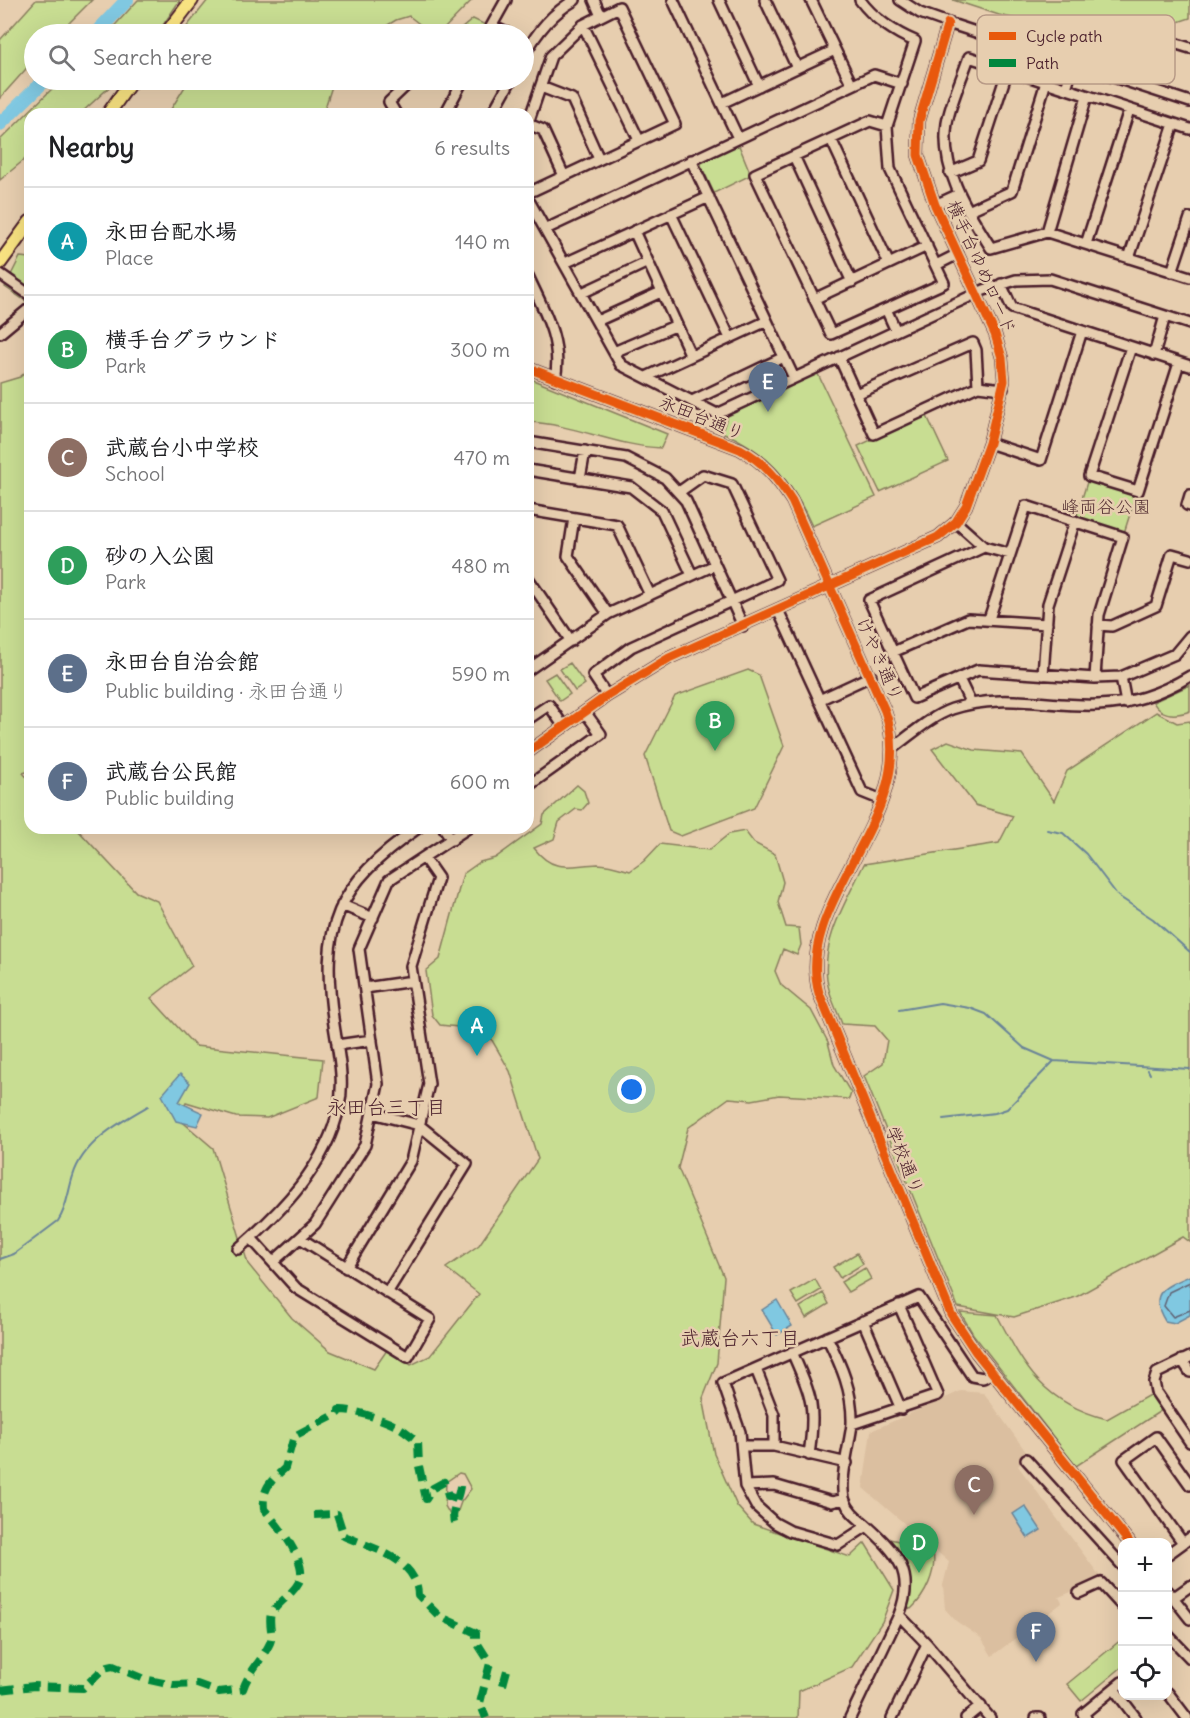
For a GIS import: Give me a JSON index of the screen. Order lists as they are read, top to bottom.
{
  "streets": {
    "street": [
      "横手台ゆめロード",
      "永田台通り",
      "けやき通り",
      "学校通り"
    ]
  },
  "crossings": [
    ["横手台ゆめロード", "永田台通り"],
    ["横手台ゆめロード", "けやき通り"],
    ["永田台通り", "けやき通り"],
    ["けやき通り", "学校通り"]
  ],
  "districts": ["永田台三丁目", "武蔵台六丁目"],
  "parks": ["峰両谷公園"],
  "legend": ["Cycle path", "Path"],
  "page": {
    "search": "Search here",
    "heading": ["Nearby", "6 results"],
    "list": [
      {
        "mark": "A",
        "name": "永田台配水場",
        "note": "Place",
        "value": "140 m"
      },
      {
        "mark": "B",
        "name": "横手台グラウンド",
        "note": "Park",
        "value": "300 m"
      },
      {
        "mark": "C",
        "name": "武蔵台小中学校",
        "note": "School",
        "value": "470 m"
      },
      {
        "mark": "D",
        "name": "砂の入公園",
        "note": "Park",
        "value": "480 m"
      },
      {
        "mark": "E",
        "name": "永田台自治会館",
        "note": "Public building · 永田台通り",
        "value": "590 m"
      },
      {
        "mark": "F",
        "name": "武蔵台公民館",
        "note": "Public building",
        "value": "600 m"
      }
    ],
    "pins": [
      "E",
      "B",
      "A",
      "C",
      "D",
      "F"
    ],
    "map_buttons": ["+", "−"]
  }
}
